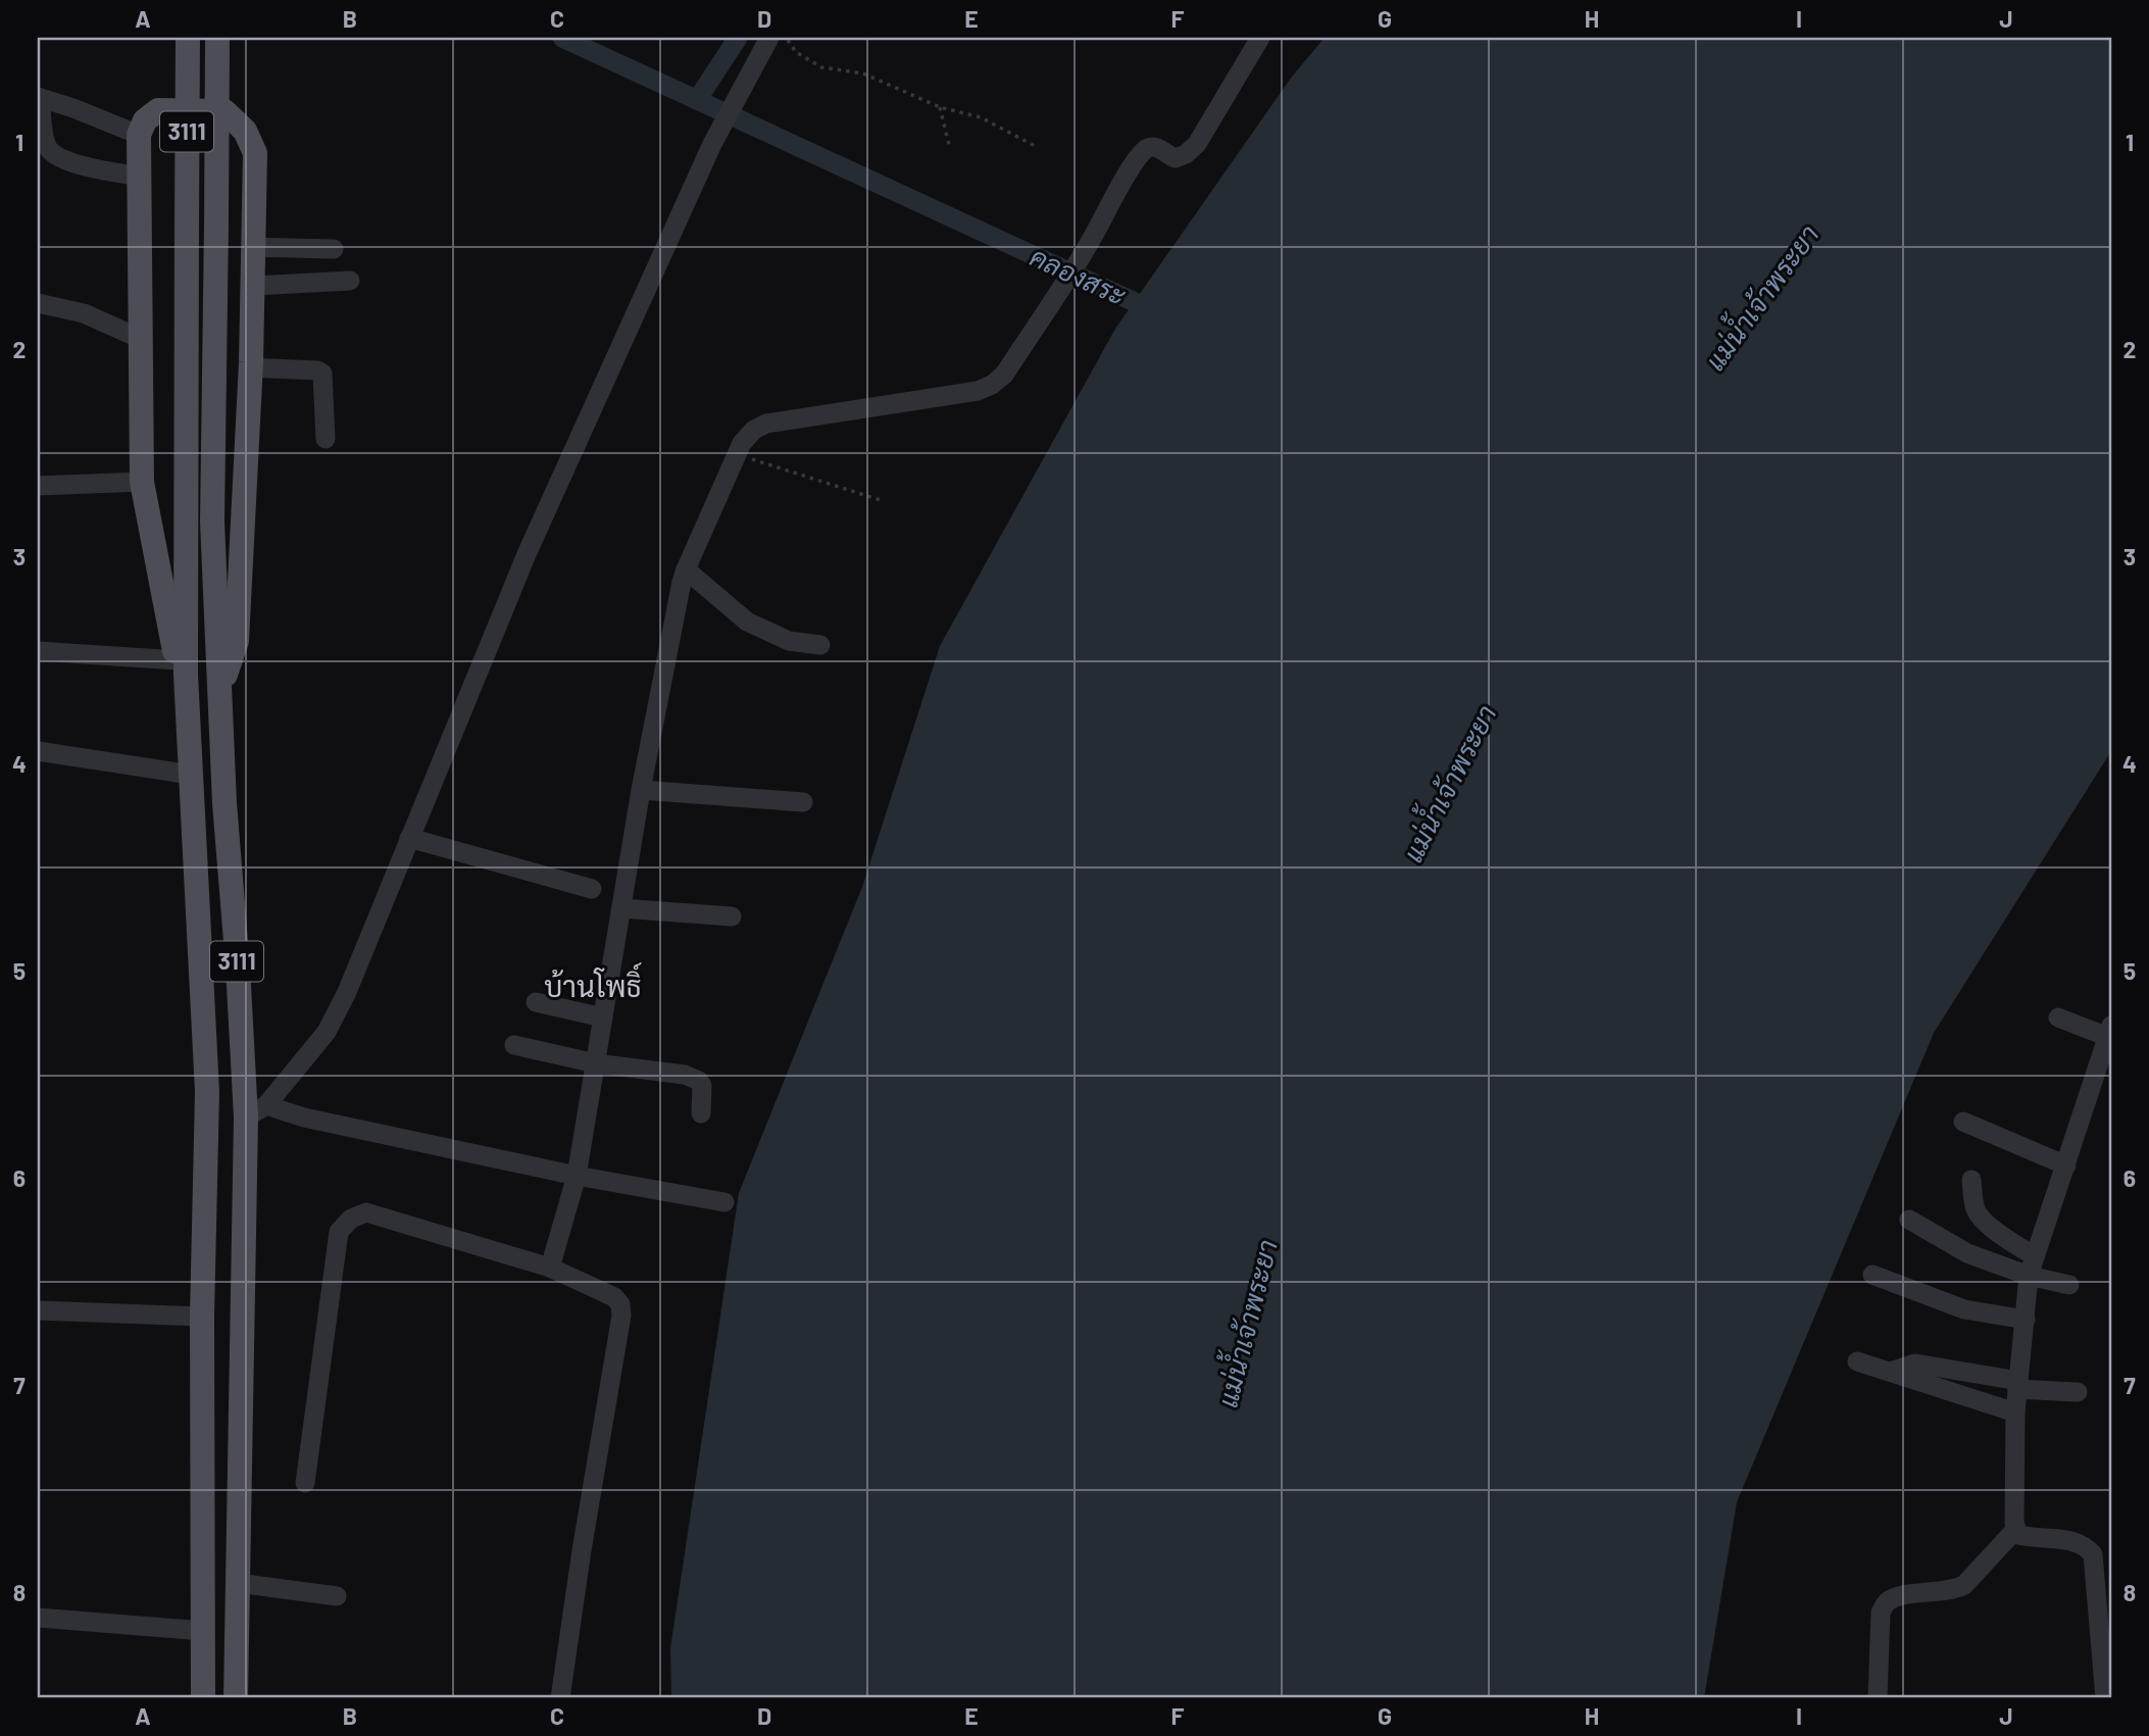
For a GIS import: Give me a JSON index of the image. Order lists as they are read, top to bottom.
{
  "streets": {
    "main road": ["3111"]
  },
  "districts": ["บ้านโพธิ์"],
  "water": ["คลองสระ", "แม่น้ำเจ้าพระยา"],
  "grid": {
    "columns": [
      "A",
      "B",
      "C",
      "D",
      "E",
      "F",
      "G",
      "H",
      "I",
      "J"
    ],
    "rows": [
      "1",
      "2",
      "3",
      "4",
      "5",
      "6",
      "7",
      "8"
    ]
  }
}
